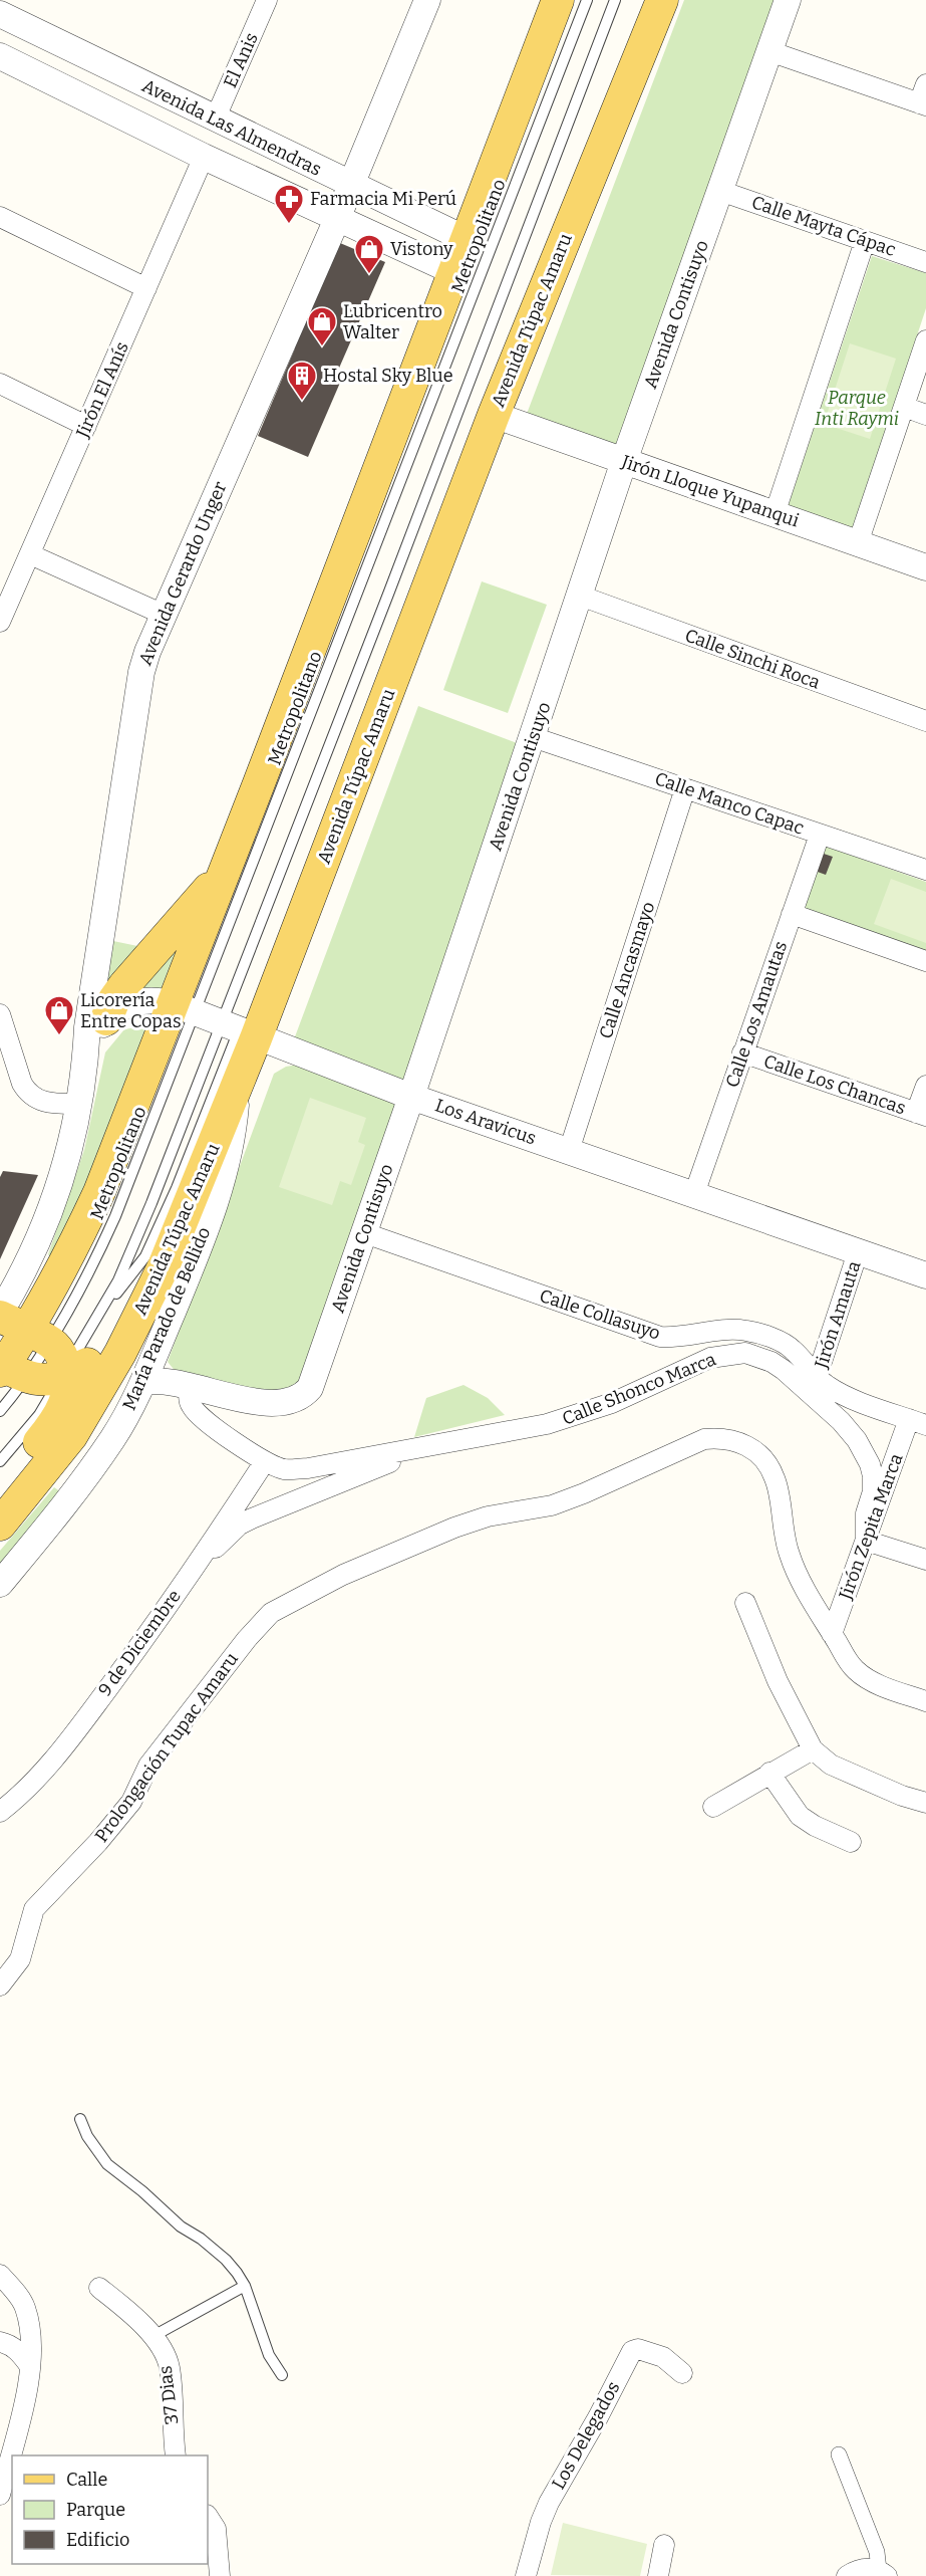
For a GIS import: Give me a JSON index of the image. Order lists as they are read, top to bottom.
{
  "streets": {
    "main road": ["Avenida Túpac Amaru"],
    "street": [
      "El Anis",
      "Avenida Las Almendras",
      "Calle Mayta Cápac",
      "Avenida Contisuyo",
      "Jirón El Anís",
      "Jirón Lloque Yupanqui",
      "Avenida Gerardo Unger",
      "Calle Sinchi Roca",
      "Calle Manco Capac",
      "Calle Ancasmayo",
      "Calle Los Amautas",
      "Calle Los Chancas",
      "Los Aravicus",
      "Calle Collasuyo",
      "Jirón Amauta",
      "María Parado de Bellido",
      "Calle Shonco Marca",
      "Jirón Zepita Marca",
      "9 de Diciembre",
      "Prolongación Tupac Amaru",
      "37 Dias",
      "Los Delegados"
    ],
    "lane": ["Metropolitano"]
  },
  "crossings": [
    ["El Anis", "Avenida Las Almendras"],
    ["Avenida Las Almendras", "Jirón El Anís"],
    ["Avenida Las Almendras", "Avenida Gerardo Unger"],
    ["Calle Mayta Cápac", "Avenida Contisuyo"],
    ["Metropolitano", "Los Aravicus"],
    ["Avenida Contisuyo", "Jirón Lloque Yupanqui"],
    ["Avenida Contisuyo", "Calle Sinchi Roca"],
    ["Avenida Contisuyo", "Calle Manco Capac"],
    ["Avenida Contisuyo", "Los Aravicus"],
    ["Avenida Contisuyo", "Calle Collasuyo"],
    ["Avenida Contisuyo", "María Parado de Bellido"],
    ["Avenida Contisuyo", "Calle Shonco Marca"],
    ["Avenida Túpac Amaru", "Jirón Lloque Yupanqui"],
    ["Avenida Túpac Amaru", "Los Aravicus"],
    ["Avenida Túpac Amaru", "María Parado de Bellido"],
    ["Calle Manco Capac", "Calle Ancasmayo"],
    ["Calle Manco Capac", "Calle Los Amautas"],
    ["Calle Ancasmayo", "Los Aravicus"],
    ["Calle Los Amautas", "Calle Los Chancas"],
    ["Calle Los Amautas", "Los Aravicus"],
    ["Los Aravicus", "Jirón Amauta"],
    ["Calle Collasuyo", "Jirón Amauta"],
    ["Calle Collasuyo", "Jirón Zepita Marca"],
    ["Calle Shonco Marca", "Jirón Zepita Marca"],
    ["Calle Shonco Marca", "9 de Diciembre"],
    ["Jirón Zepita Marca", "Prolongación Tupac Amaru"]
  ],
  "parks": ["Parque Inti Raymi"],
  "places": {
    "pharmacy": ["Farmacia Mi Perú"],
    "shop": ["Vistony", "Lubricentro Walter", "Licorería Entre Copas"],
    "building": ["Hostal Sky Blue"]
  },
  "legend": ["Calle", "Parque", "Edificio"]
}
